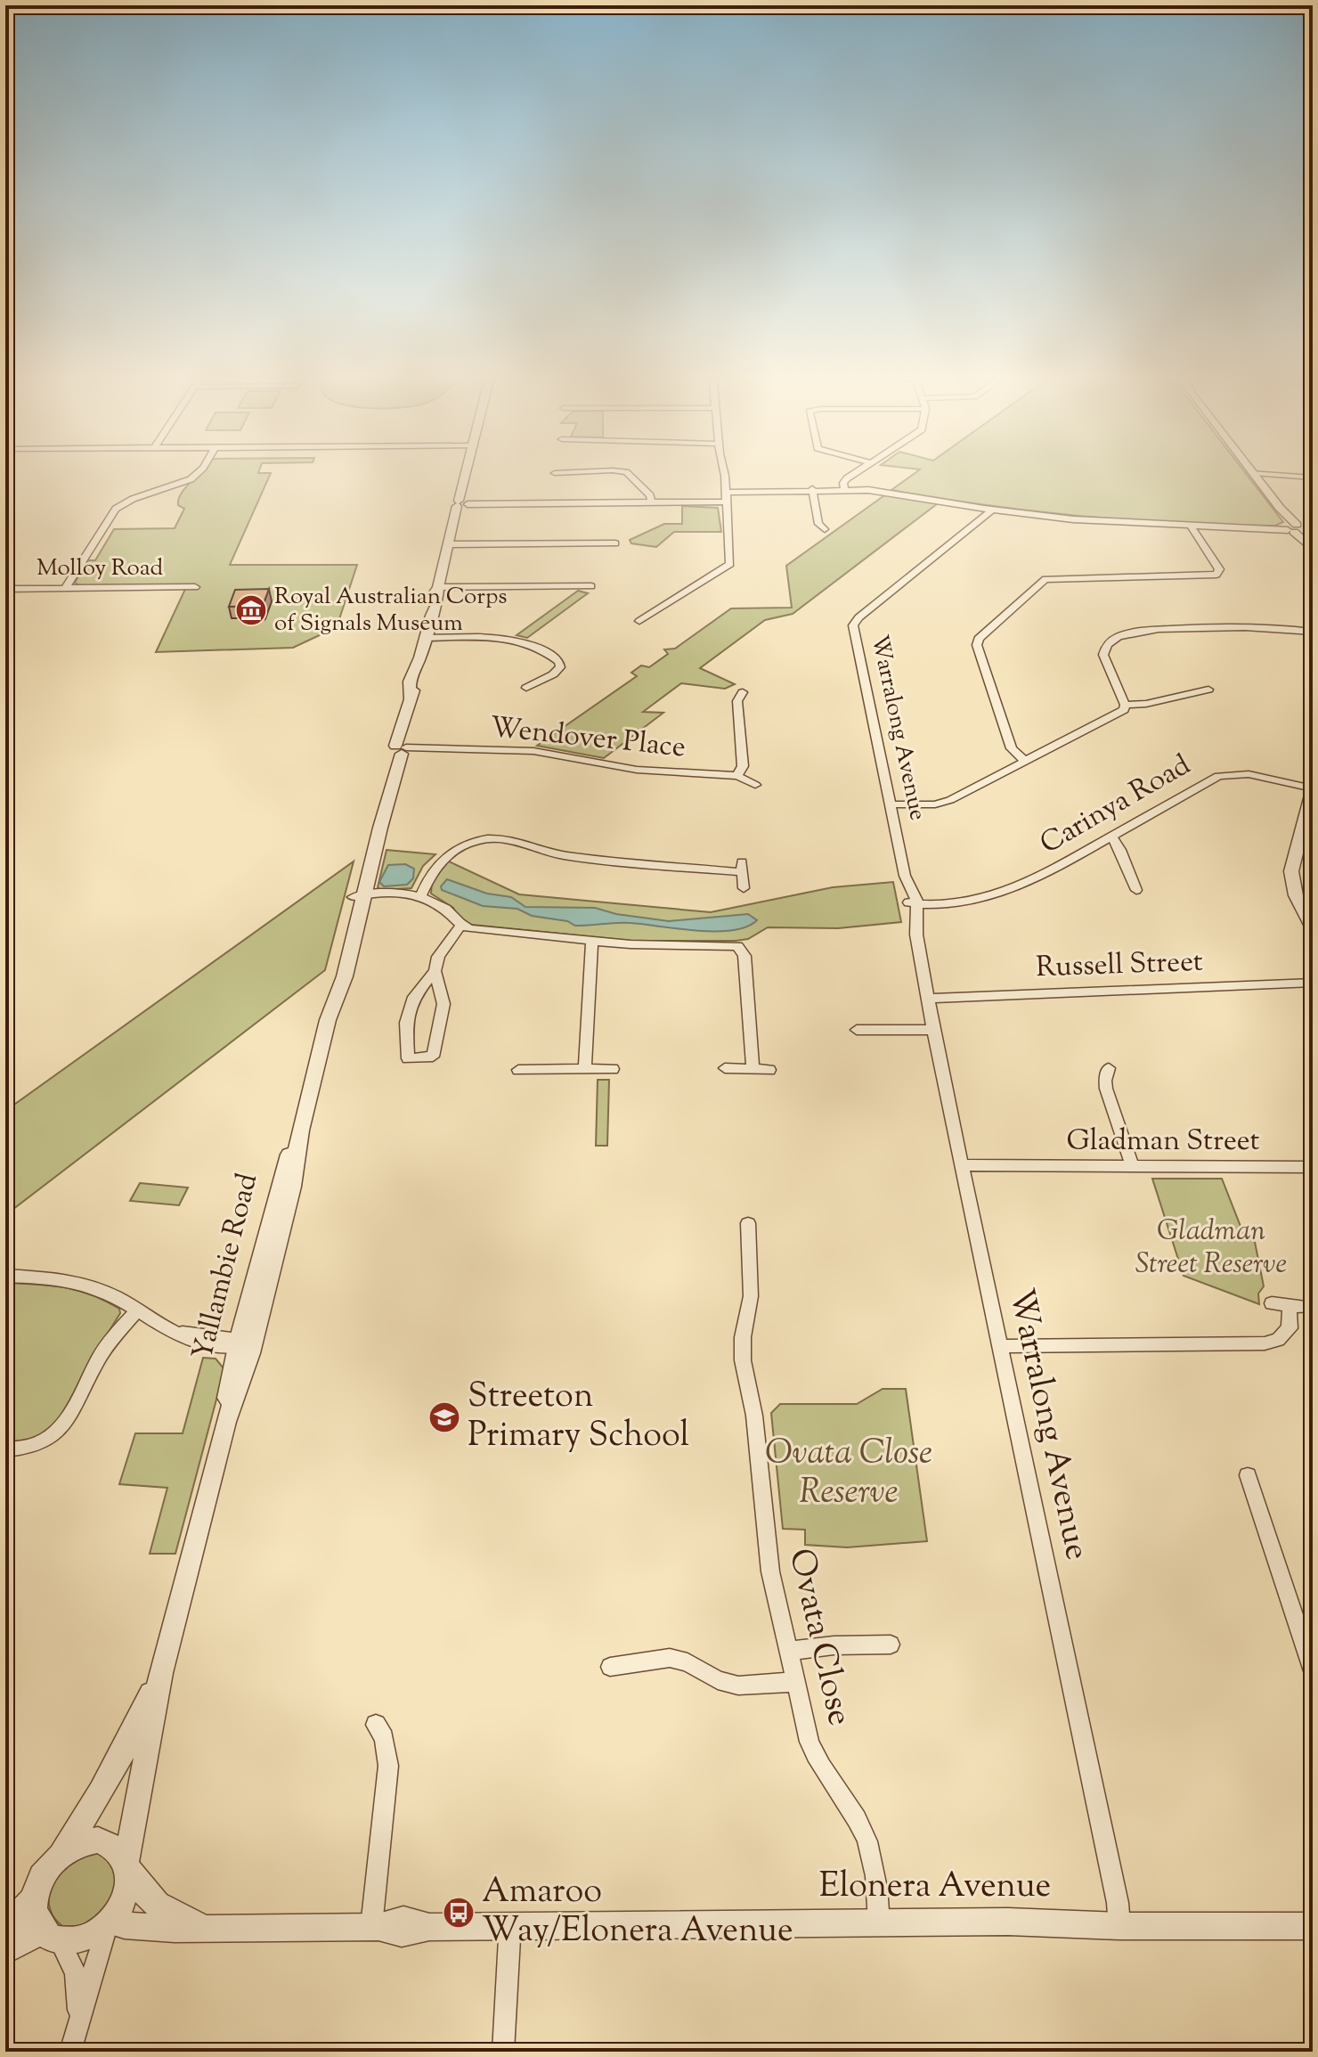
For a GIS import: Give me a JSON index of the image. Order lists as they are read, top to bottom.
{
  "streets": {
    "street": [
      "Molloy Road",
      "Warralong Avenue",
      "Wendover Place",
      "Carinya Road",
      "Russell Street",
      "Gladman Street",
      "Yallambie Road",
      "Ovata Close",
      "Elonera Avenue"
    ]
  },
  "crossings": [
    ["Warralong Avenue", "Carinya Road"],
    ["Warralong Avenue", "Russell Street"],
    ["Warralong Avenue", "Gladman Street"],
    ["Warralong Avenue", "Elonera Avenue"],
    ["Wendover Place", "Yallambie Road"],
    ["Yallambie Road", "Elonera Avenue"],
    ["Ovata Close", "Elonera Avenue"]
  ],
  "parks": ["Gladman Street Reserve", "Ovata Close Reserve"],
  "places": {
    "museum": ["Royal Australian Corps of Signals Museum"],
    "school or university": ["Streeton Primary School"],
    "bus stop": ["Amaroo Way/Elonera Avenue"]
  }
}
